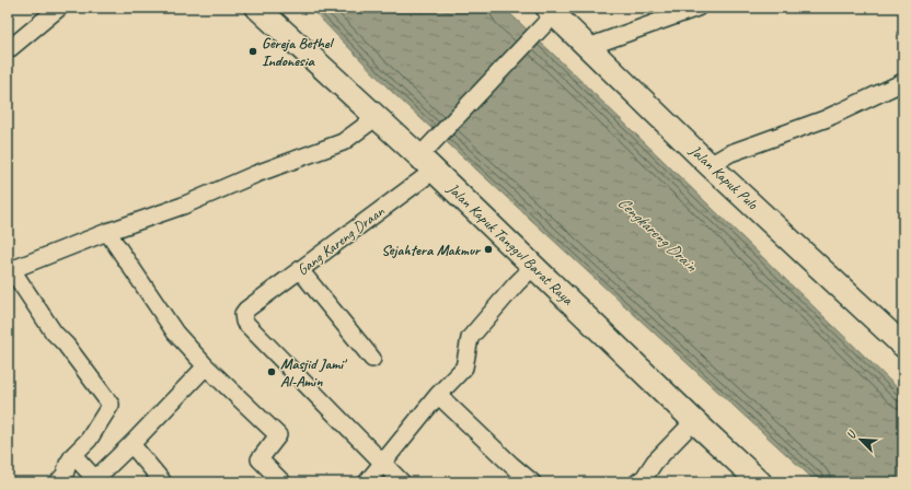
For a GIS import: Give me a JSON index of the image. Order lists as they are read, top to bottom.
{
  "streets": {
    "main road": ["Jalan Kapuk Pulo", "Jalan Kapuk Tanggul Barat Raya"],
    "street": ["Gang Kareng Draan"]
  },
  "crossings": [
    ["Jalan Kapuk Pulo", "Gang Kareng Draan"],
    ["Gang Kareng Draan", "Jalan Kapuk Tanggul Barat Raya"]
  ],
  "water": ["Cengkareng Drain"],
  "places": ["Gereja Bethel Indonesia", "Sejahtera Makmur", "Masjid Jami' Al-Amin"],
  "north": "top left"
}
